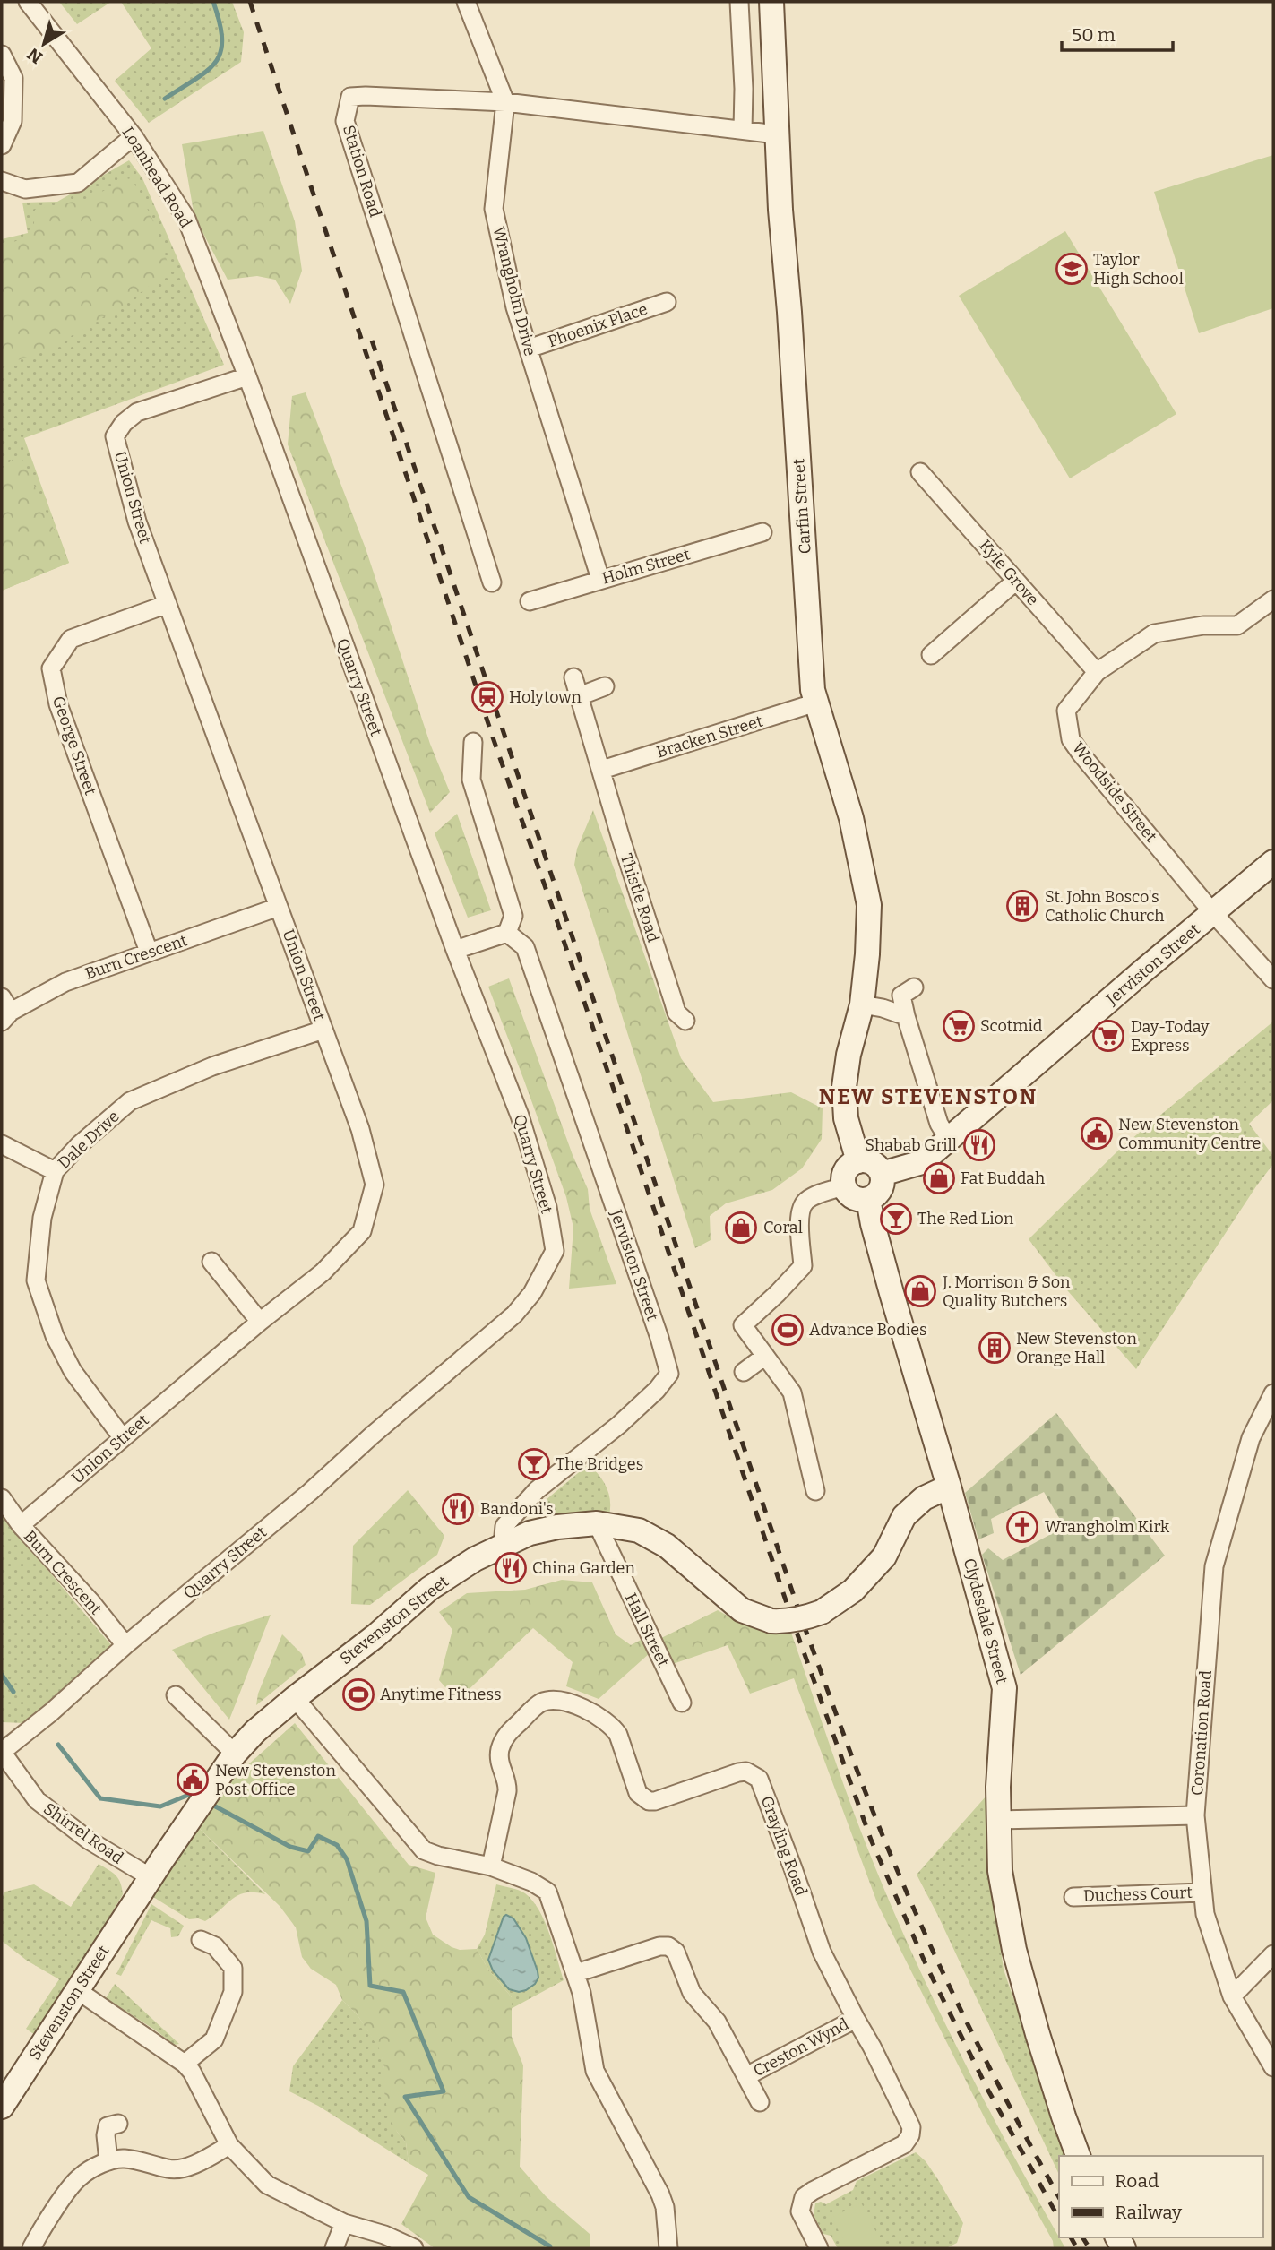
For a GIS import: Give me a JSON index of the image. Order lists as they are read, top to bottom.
{
  "streets": {
    "main road": [
      "Carfin Street",
      "Jerviston Street",
      "Stevenston Street",
      "Clydesdale Street"
    ],
    "street": [
      "Station Road",
      "Loanhead Road",
      "Wrangholm Drive",
      "Phoenix Place",
      "Union Street",
      "Holm Street",
      "Kyle Grove",
      "Quarry Street",
      "Bracken Street",
      "George Street",
      "Woodside Street",
      "Thistle Road",
      "Burn Crescent",
      "Dale Drive",
      "Hall Street",
      "Coronation Road",
      "Shirrel Road",
      "Grayling Road",
      "Duchess Court",
      "Creston Wynd"
    ]
  },
  "crossings": [
    ["Station Road", "Wrangholm Drive"],
    ["Station Road", "Carfin Street"],
    ["Loanhead Road", "Union Street"],
    ["Loanhead Road", "Quarry Street"],
    ["Wrangholm Drive", "Phoenix Place"],
    ["Wrangholm Drive", "Holm Street"],
    ["Union Street", "Quarry Street"],
    ["Union Street", "George Street"],
    ["Union Street", "Burn Crescent"],
    ["Union Street", "Dale Drive"],
    ["Carfin Street", "Bracken Street"],
    ["Carfin Street", "Jerviston Street"],
    ["Carfin Street", "Clydesdale Street"],
    ["Kyle Grove", "Woodside Street"],
    ["Quarry Street", "Burn Crescent"],
    ["Quarry Street", "Shirrel Road"],
    ["Bracken Street", "Thistle Road"],
    ["George Street", "Burn Crescent"],
    ["Woodside Street", "Jerviston Street"],
    ["Jerviston Street", "Stevenston Street"],
    ["Jerviston Street", "Clydesdale Street"],
    ["Stevenston Street", "Clydesdale Street"],
    ["Stevenston Street", "Hall Street"],
    ["Stevenston Street", "Shirrel Road"],
    ["Coronation Road", "Duchess Court"],
    ["Grayling Road", "Creston Wynd"]
  ],
  "districts": ["NEW STEVENSTON"],
  "places": {
    "school or university": ["Taylor High School"],
    "station": ["Holytown"],
    "building": ["St. John Bosco's Catholic Church", "New Stevenston Orange Hall"],
    "supermarket": ["Scotmid", "Day-Today Express"],
    "public building": ["New Stevenston Community Centre", "New Stevenston Post Office"],
    "restaurant": ["Shabab Grill", "Bandoni's", "China Garden"],
    "shop": ["Fat Buddah", "Coral", "J. Morrison & Son Quality Butchers"],
    "bar": ["The Red Lion", "The Bridges"],
    "sports": ["Advance Bodies", "Anytime Fitness"],
    "church": ["Wrangholm Kirk"]
  },
  "legend": ["Road", "Railway"],
  "scale_bar": "50 m",
  "north": "bottom left"
}
